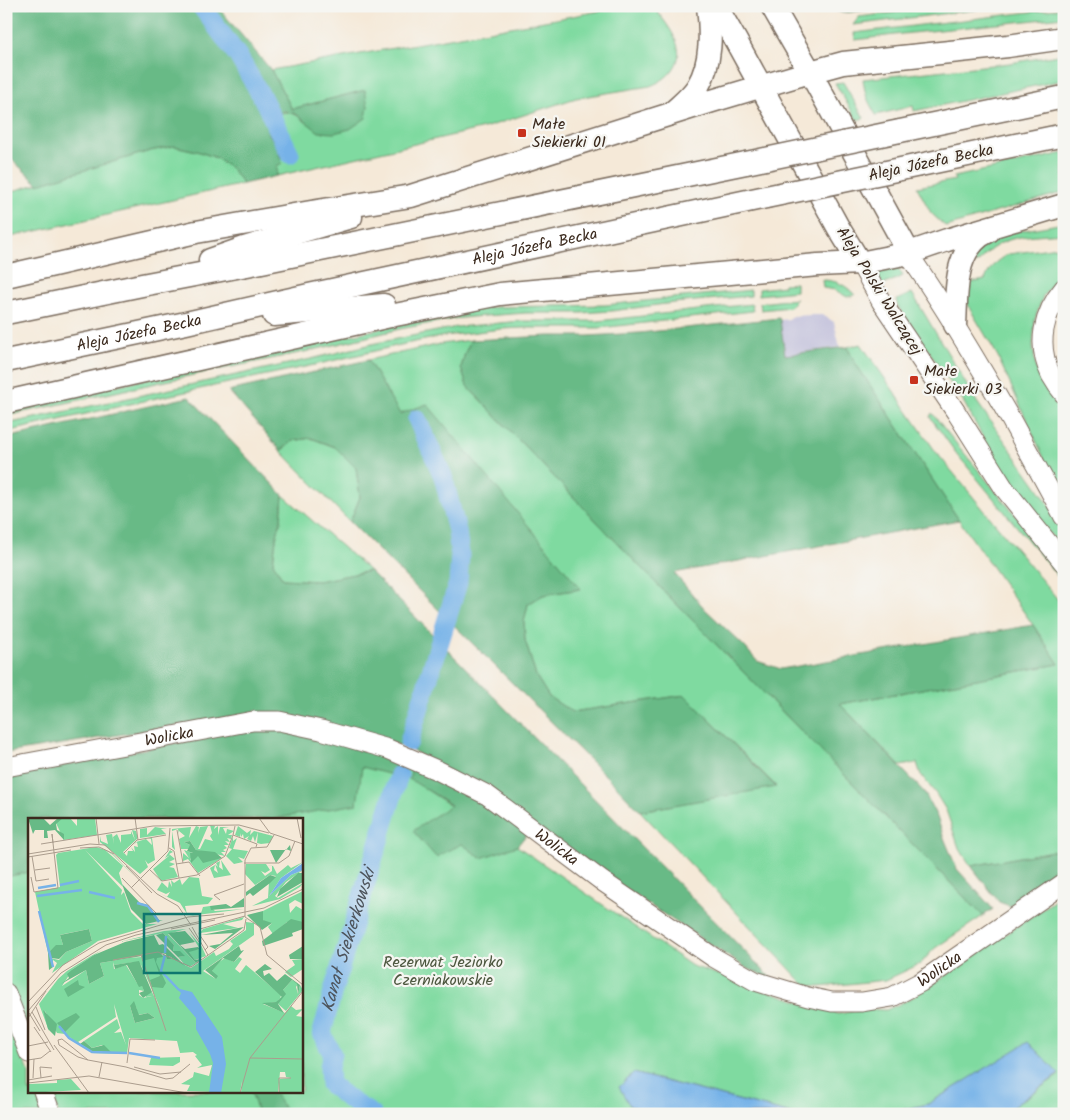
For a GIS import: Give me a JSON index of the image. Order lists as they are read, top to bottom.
{
  "streets": {
    "main road": ["Aleja Józefa Becka", "Aleja Polski Walczącej"],
    "street": ["Wolicka"]
  },
  "water": ["Kanał Siekierkowski"],
  "parks": ["Rezerwat Jeziorko Czerniakowskie"],
  "places": {
    "transit": ["Małe Siekierki 01", "Małe Siekierki 03"]
  }
}
